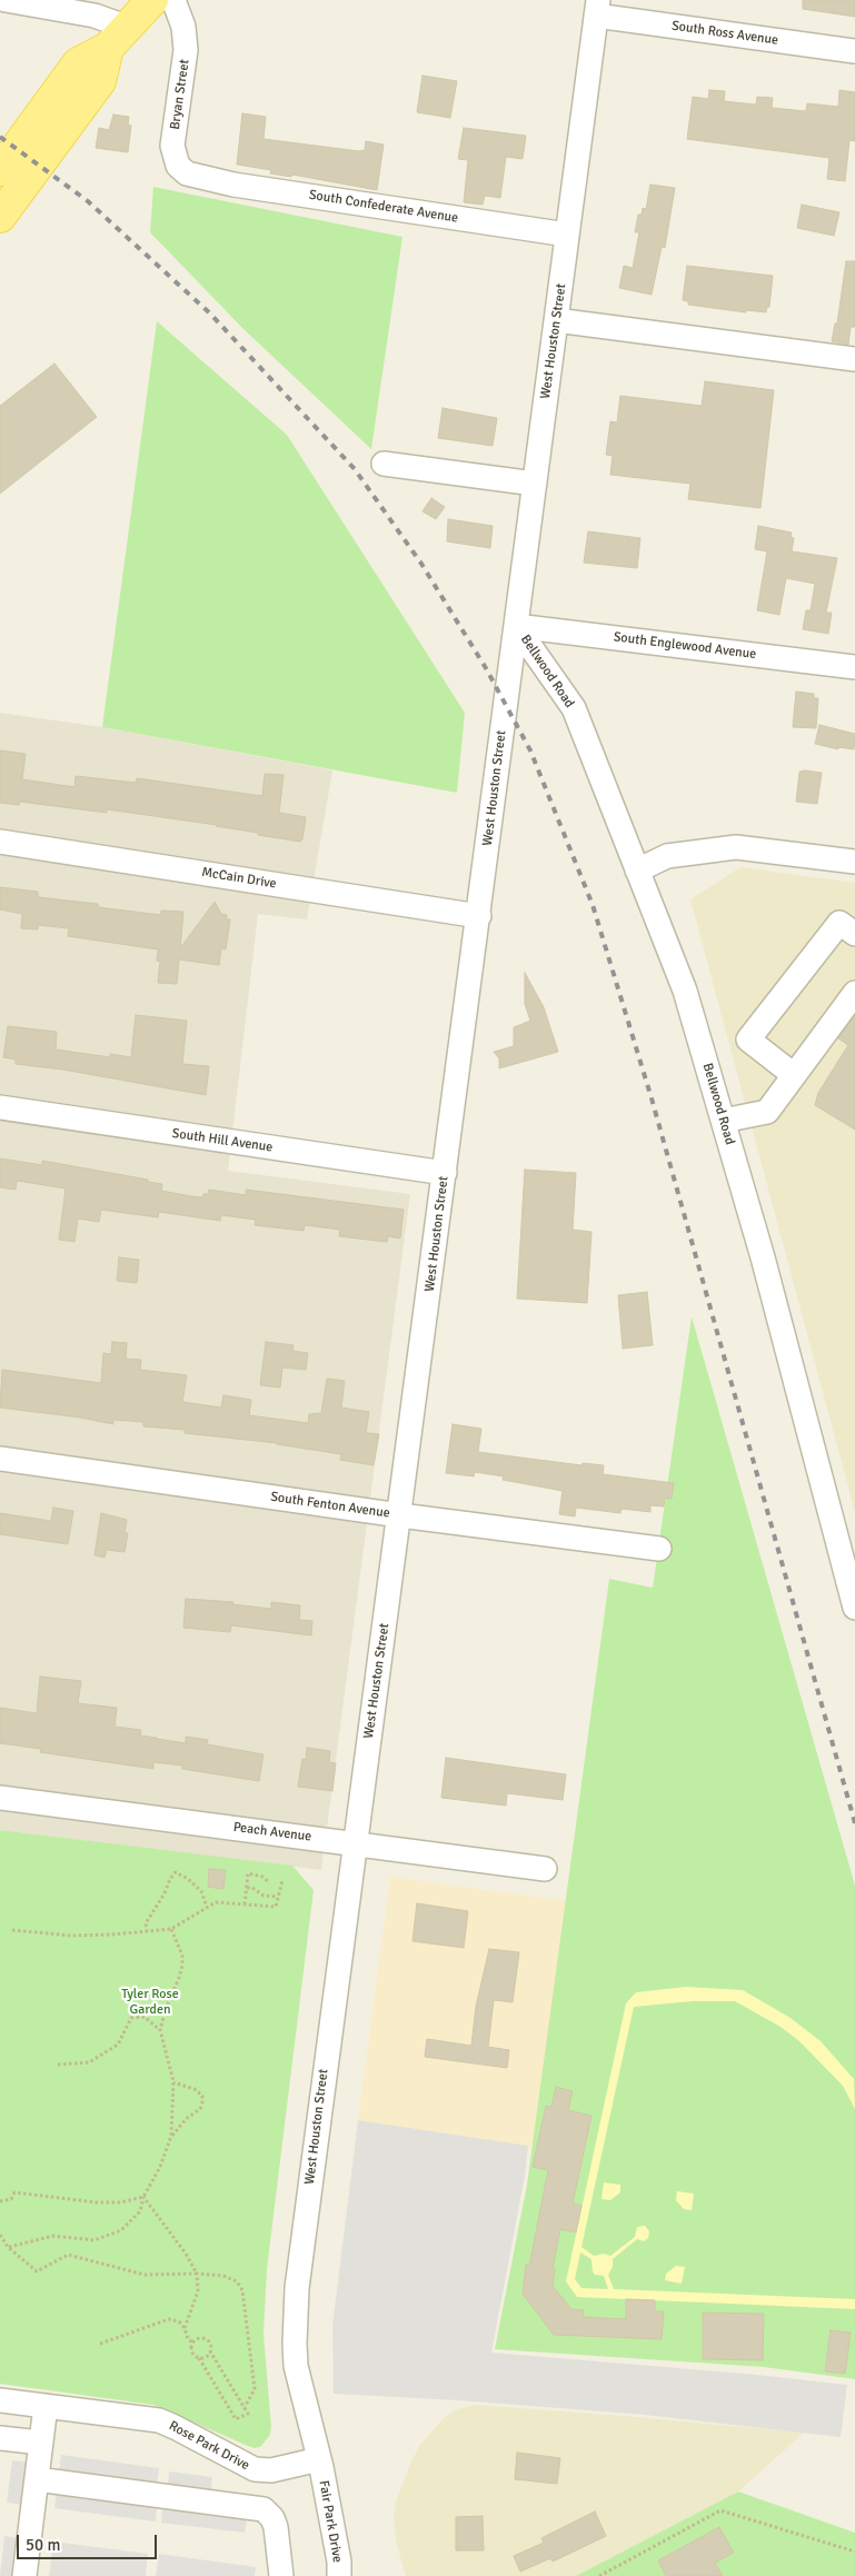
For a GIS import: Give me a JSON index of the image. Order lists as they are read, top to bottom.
{
  "streets": {
    "street": [
      "South Ross Avenue",
      "Bryan Street",
      "South Confederate Avenue",
      "West Houston Street",
      "South Englewood Avenue",
      "Bellwood Road",
      "McCain Drive",
      "South Hill Avenue",
      "South Fenton Avenue",
      "Peach Avenue",
      "Rose Park Drive",
      "Fair Park Drive"
    ]
  },
  "crossings": [
    ["South Ross Avenue", "West Houston Street"],
    ["Bryan Street", "South Confederate Avenue"],
    ["South Confederate Avenue", "West Houston Street"],
    ["West Houston Street", "South Englewood Avenue"],
    ["West Houston Street", "Bellwood Road"],
    ["West Houston Street", "McCain Drive"],
    ["West Houston Street", "South Hill Avenue"],
    ["West Houston Street", "South Fenton Avenue"],
    ["West Houston Street", "Peach Avenue"],
    ["West Houston Street", "Rose Park Drive"],
    ["West Houston Street", "Fair Park Drive"],
    ["South Englewood Avenue", "Bellwood Road"],
    ["Rose Park Drive", "Fair Park Drive"]
  ],
  "parks": ["Tyler Rose Garden"],
  "scale_bar": "50 m"
}
